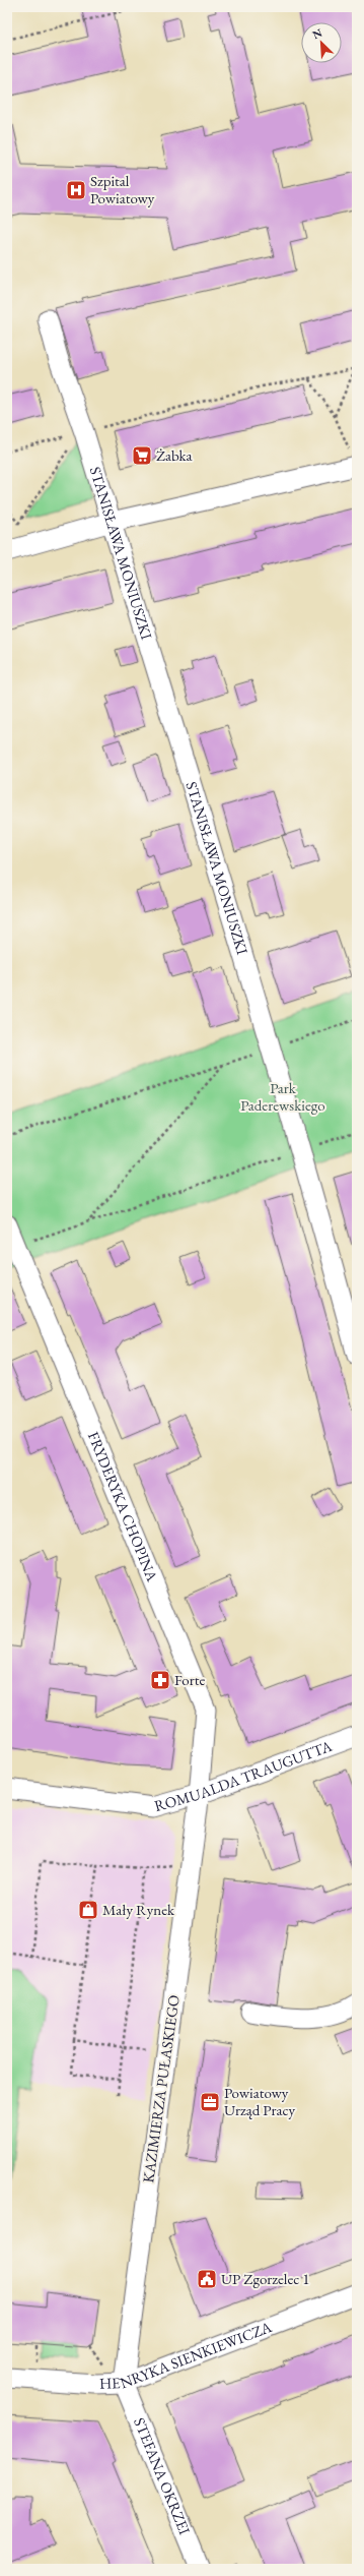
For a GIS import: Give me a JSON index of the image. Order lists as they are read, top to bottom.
{
  "streets": {
    "street": [
      "STANISŁAWA MONIUSZKI",
      "FRYDERYKA CHOPINA",
      "ROMUALDA TRAUGUTTA",
      "KAZIMIERZA PUŁASKIEGO",
      "HENRYKA SIENKIEWICZA",
      "STEFANA OKRZEI"
    ]
  },
  "crossings": [
    ["FRYDERYKA CHOPINA", "ROMUALDA TRAUGUTTA"],
    ["FRYDERYKA CHOPINA", "KAZIMIERZA PUŁASKIEGO"],
    ["ROMUALDA TRAUGUTTA", "KAZIMIERZA PUŁASKIEGO"],
    ["KAZIMIERZA PUŁASKIEGO", "HENRYKA SIENKIEWICZA"],
    ["KAZIMIERZA PUŁASKIEGO", "STEFANA OKRZEI"],
    ["HENRYKA SIENKIEWICZA", "STEFANA OKRZEI"]
  ],
  "parks": ["Park Paderewskiego"],
  "places": {
    "hospital": ["Szpital Powiatowy"],
    "supermarket": ["Żabka"],
    "pharmacy": ["Forte"],
    "shop": ["Mały Rynek"],
    "office": ["Powiatowy Urząd Pracy"],
    "public building": ["UP Zgorzelec 1"]
  },
  "north": "top left"
}
